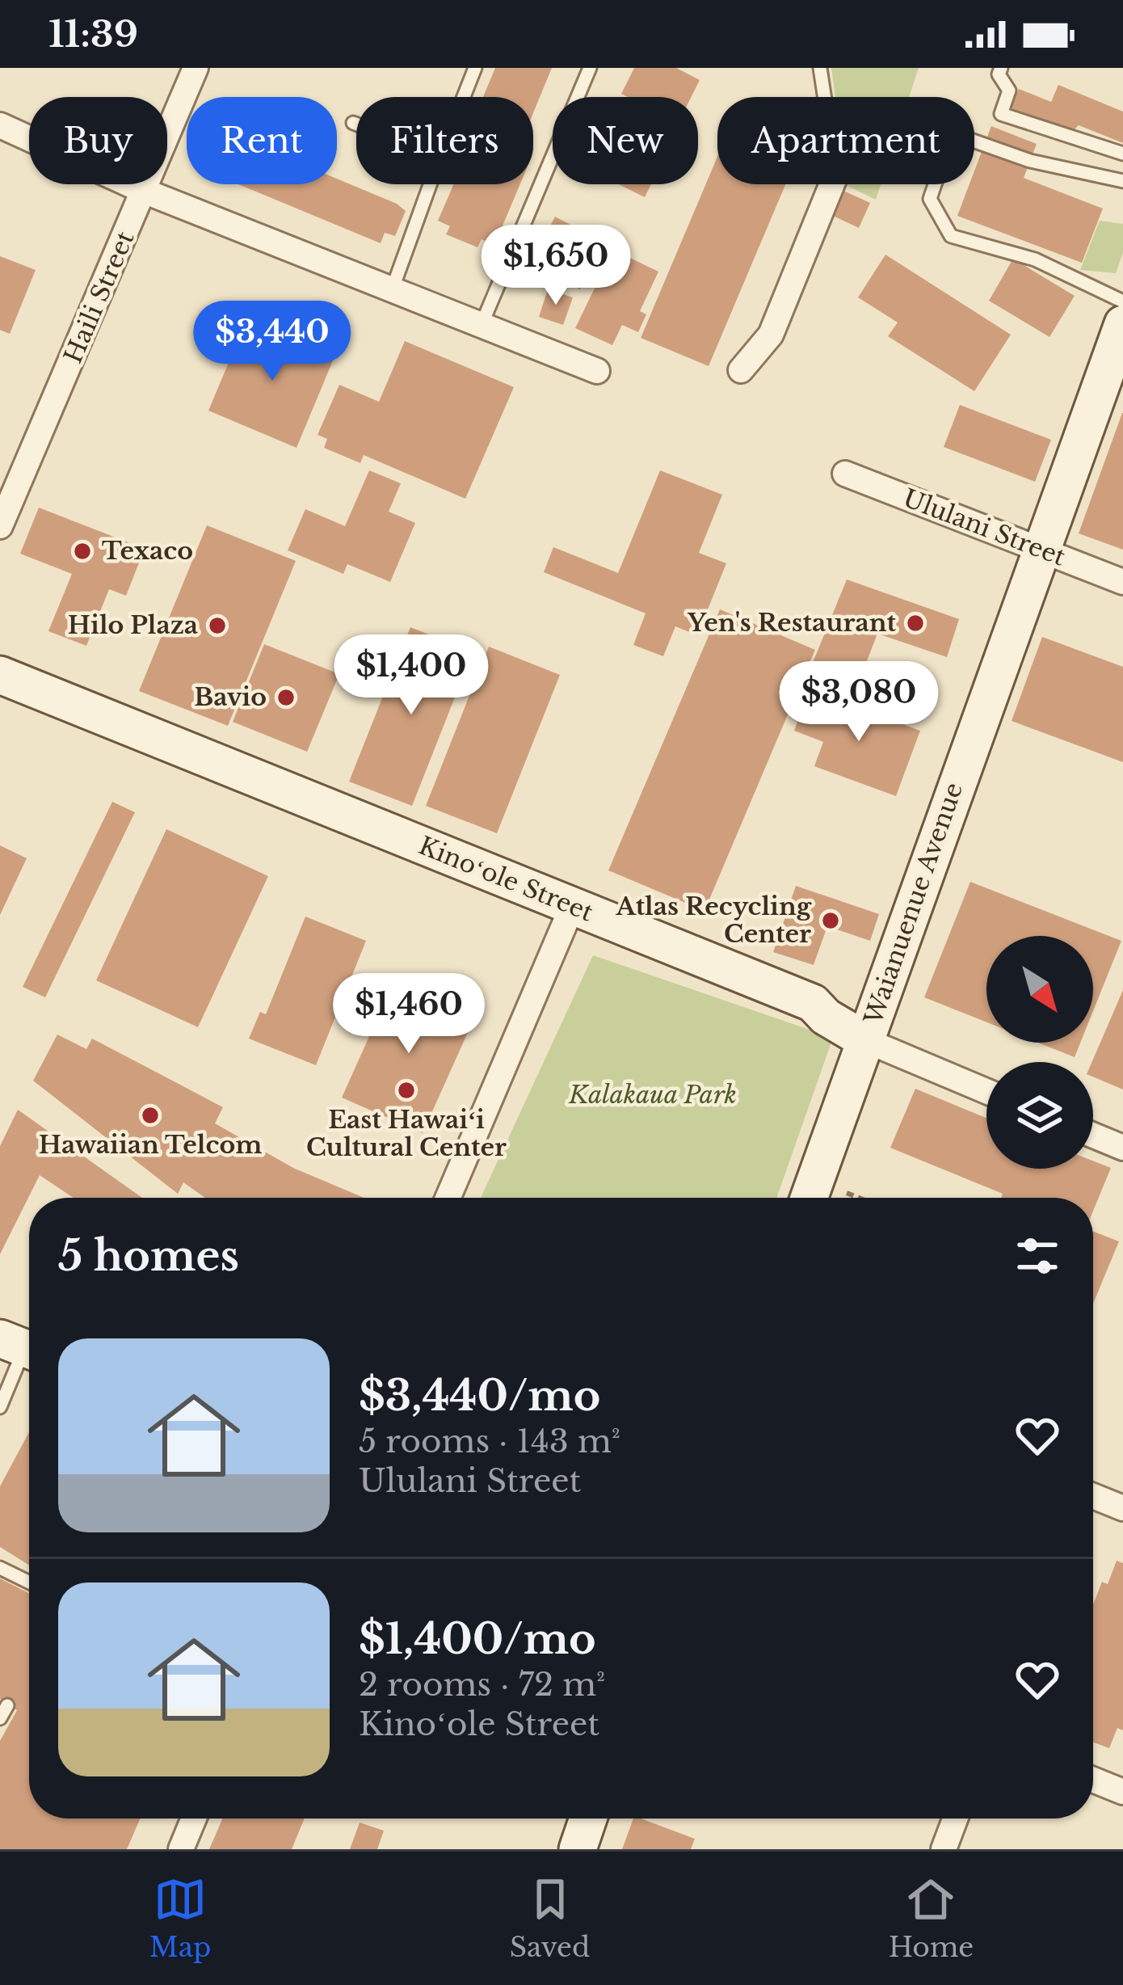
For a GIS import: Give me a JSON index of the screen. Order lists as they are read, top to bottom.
{
  "streets": {
    "main road": ["Kinoʻole Street", "Waianuenue Avenue"],
    "street": ["Haili Street", "Ululani Street"]
  },
  "crossings": [
    ["Ululani Street", "Waianuenue Avenue"],
    ["Kinoʻole Street", "Waianuenue Avenue"]
  ],
  "parks": ["Kalakaua Park"],
  "places": [
    "Texaco",
    "Yen's Restaurant",
    "Hilo Plaza",
    "Bavio",
    "Atlas Recycling Center",
    "East Hawaiʻi Cultural Center",
    "Hawaiian Telcom"
  ],
  "north": "bottom right",
  "page": {
    "status": "11:39",
    "chip": [
      "Buy",
      "Rent",
      "Filters",
      "New",
      "Apartment"
    ],
    "price": [
      "$1,650",
      "$3,440",
      "$1,400",
      "$3,080",
      "$1,460"
    ],
    "heading": "5 homes",
    "list": [
      {
        "name": "$3,440/mo",
        "note": "5 rooms · 143 m² · Ululani Street"
      },
      {
        "name": "$1,400/mo",
        "note": "2 rooms · 72 m² · Kinoʻole Street"
      }
    ],
    "tabs": ["Map", "Saved", "Home"]
  }
}
